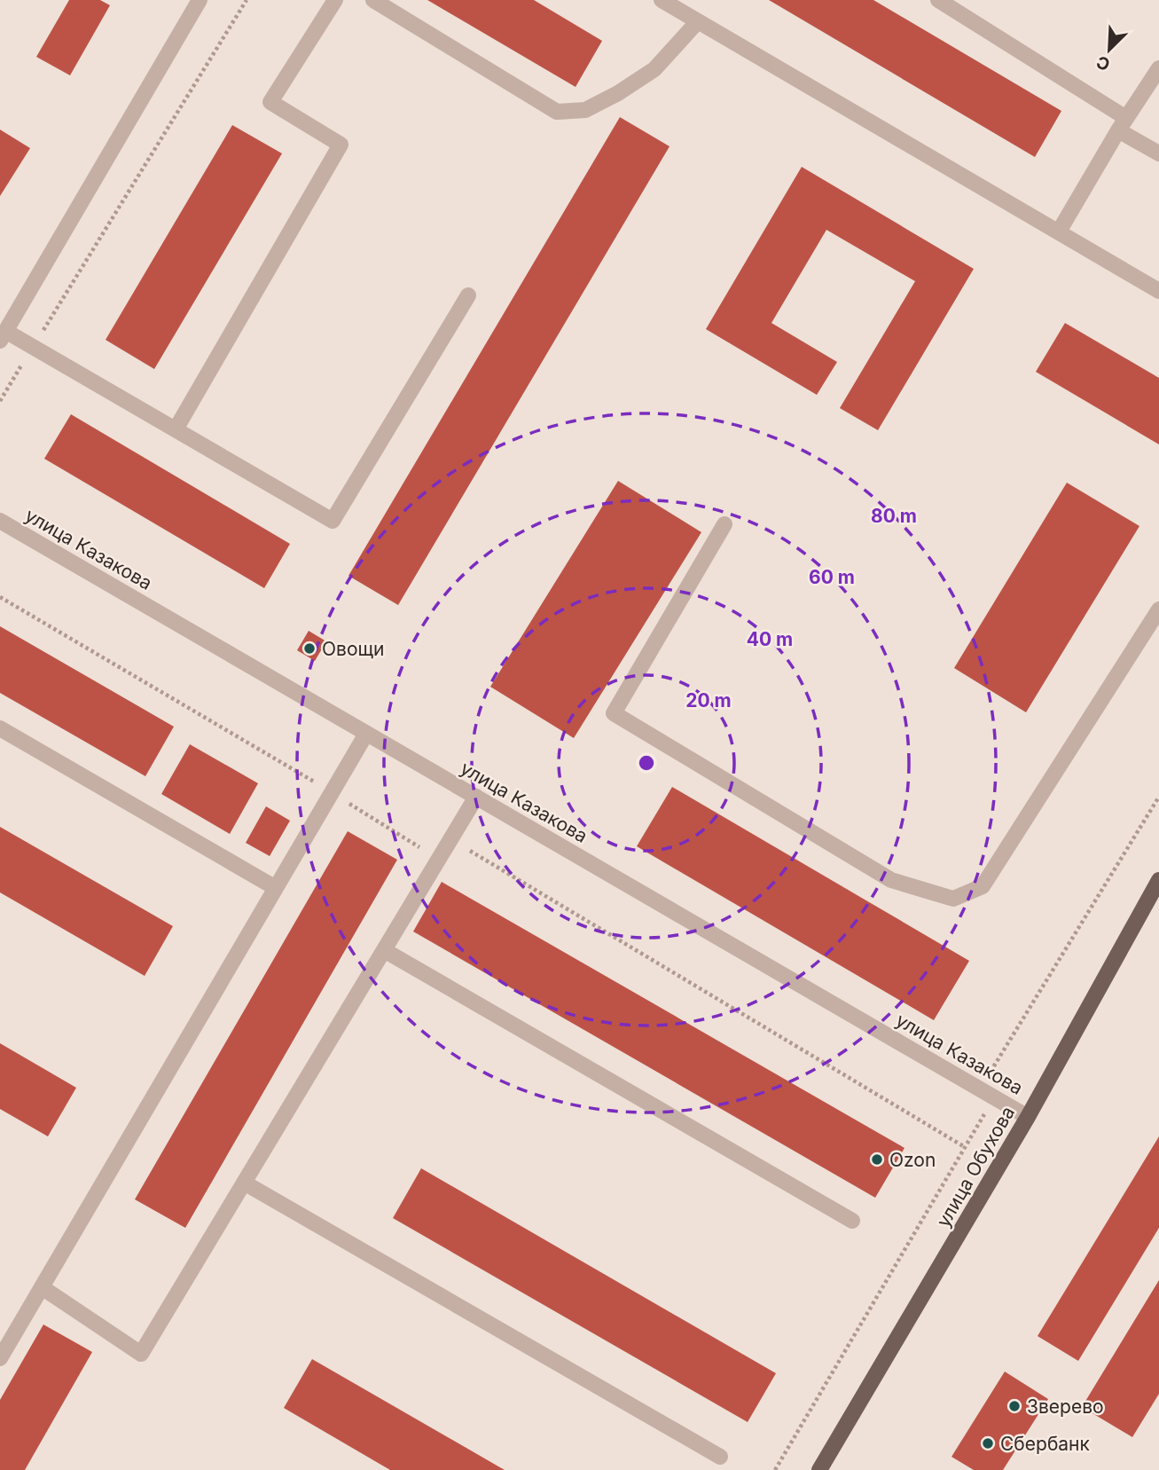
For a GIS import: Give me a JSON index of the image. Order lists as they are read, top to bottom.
{
  "streets": {
    "main road": ["улица Обухова"],
    "street": ["улица Казакова"]
  },
  "crossings": [
    ["улица Казакова", "улица Обухова"]
  ],
  "places": [
    "Овощи",
    "Ozon",
    "Зверево",
    "Сбербанк"
  ],
  "north": "bottom left",
  "rings": [
    "80 m",
    "60 m",
    "40 m",
    "20 m"
  ]
}
